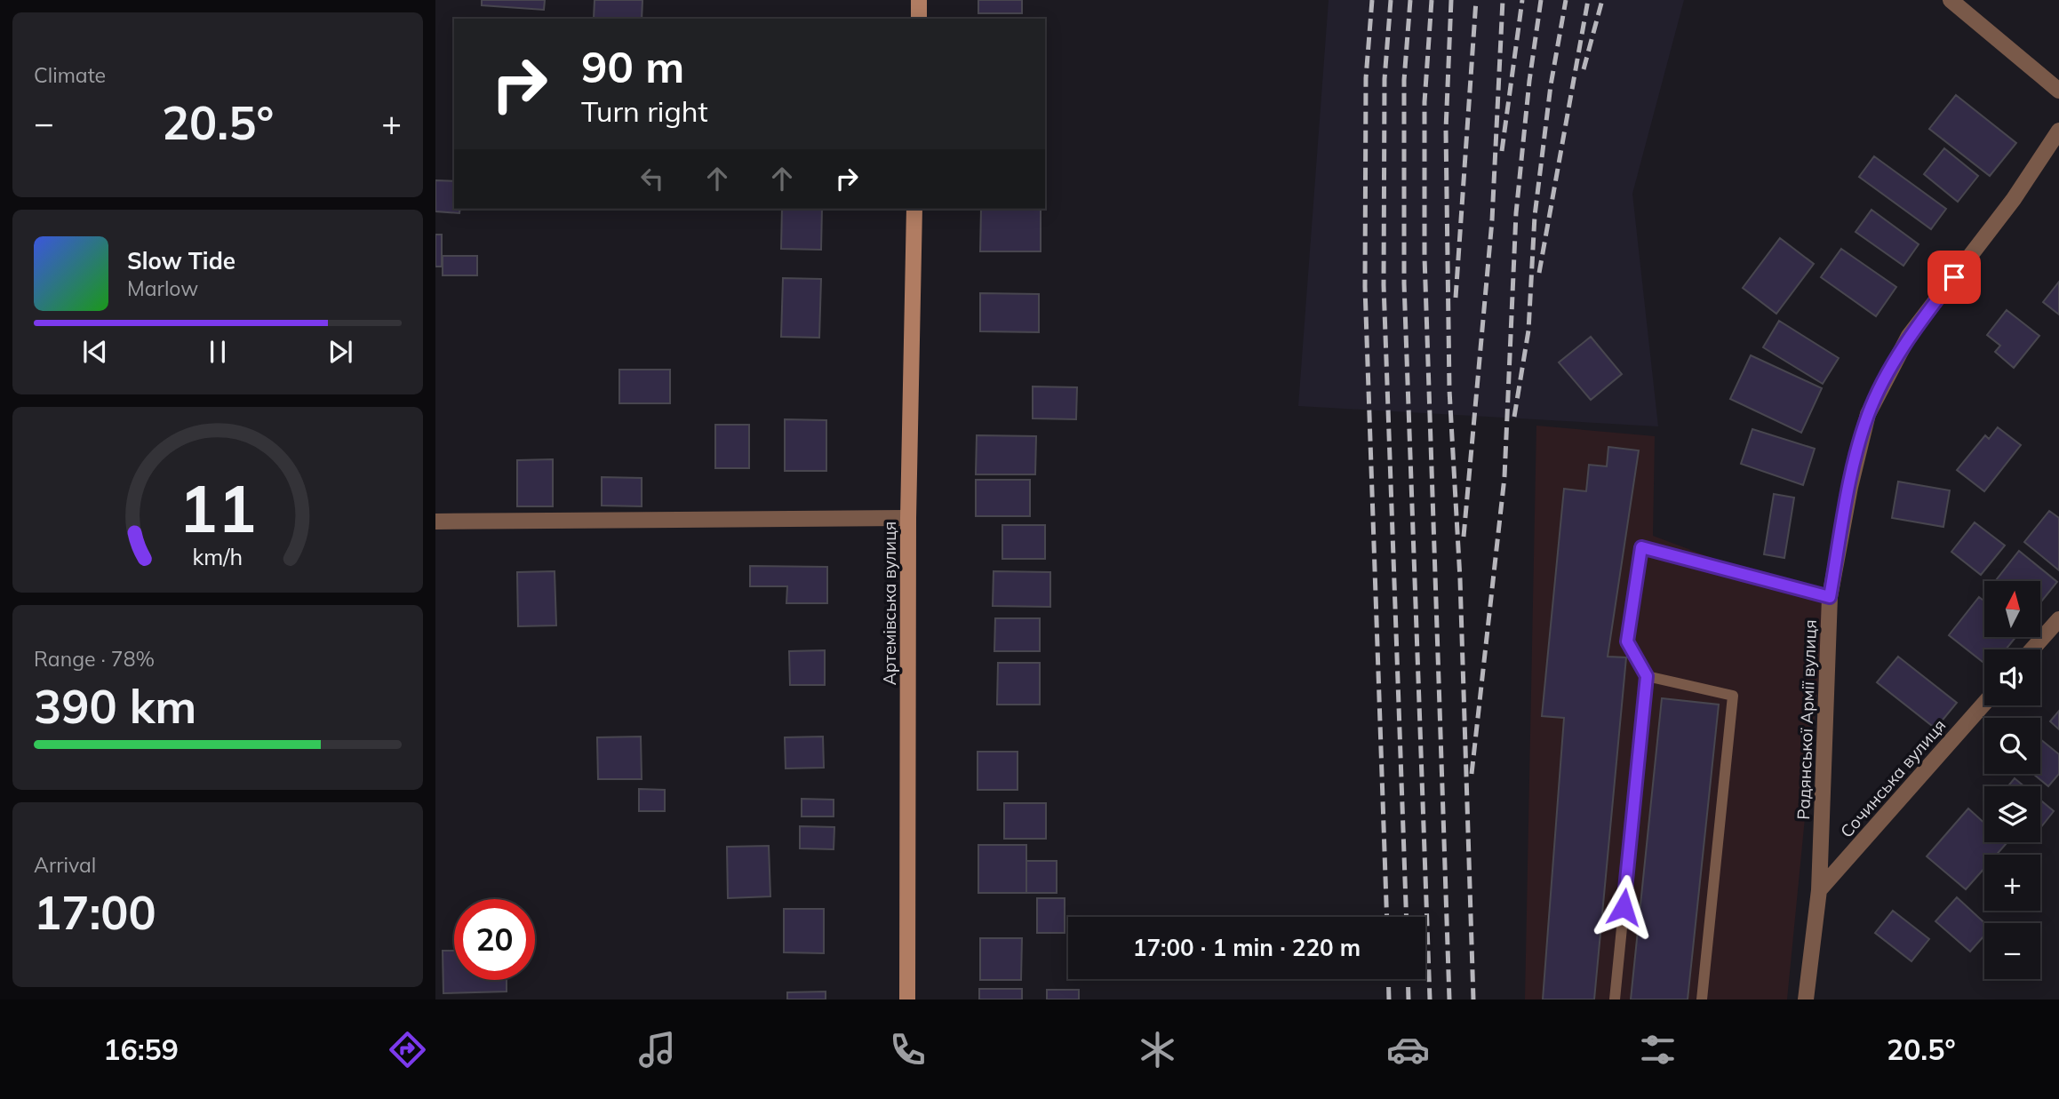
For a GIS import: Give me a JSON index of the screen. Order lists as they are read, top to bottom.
{
  "streets": {
    "main road": ["Артемівська вулиця"],
    "street": ["Радянської Армії вулиця", "Сочинська вулиця"]
  },
  "crossings": [
    ["Радянської Армії вулиця", "Сочинська вулиця"]
  ],
  "north": "top",
  "page": {
    "tile": [
      "Climate",
      ["Range · 78%", "390 km"],
      ["Arrival", "17:00"]
    ],
    "turn": ["90 m", "Turn right"],
    "heat": ["−", "20.5°", "+"],
    "song": ["Slow Tide", "Marlow"],
    "map_buttons": ["+", "−"],
    "limit": "20",
    "trip": "17:00 · 1 min · 220 m",
    "tabs": ["16:59", "20.5°"],
    "gauge": ["11", "km/h"]
  }
}
